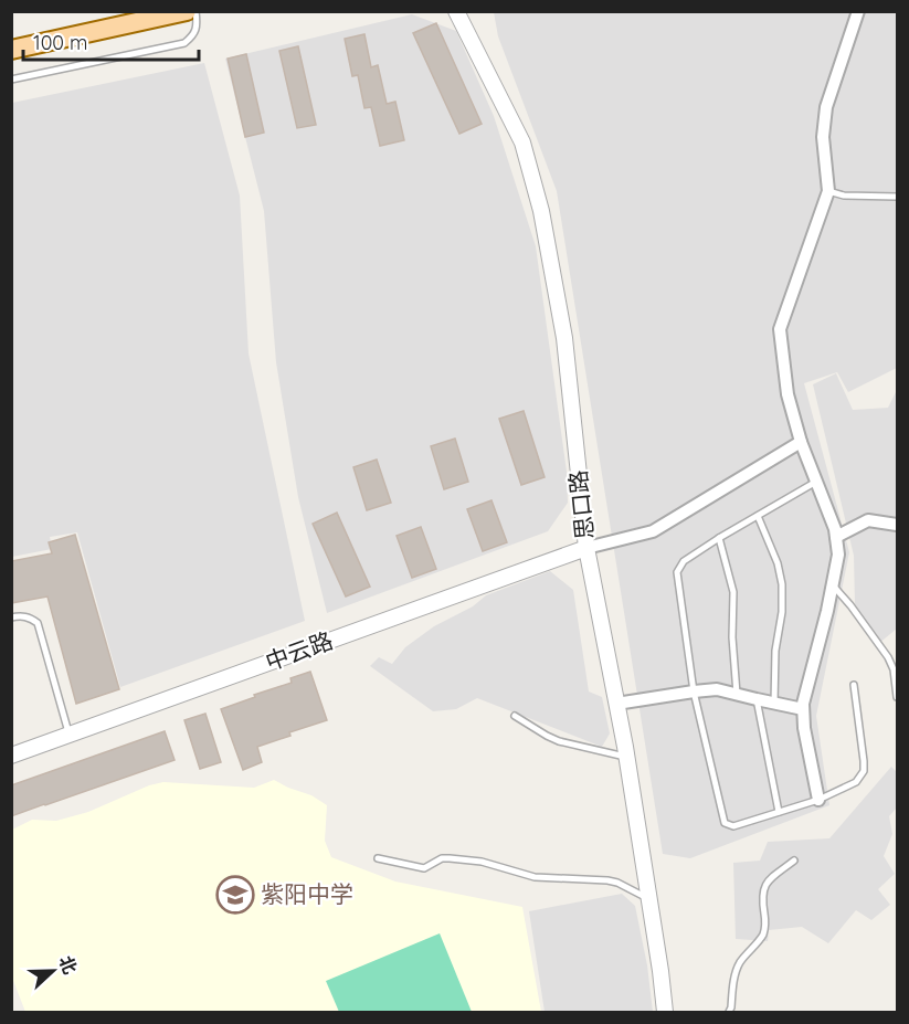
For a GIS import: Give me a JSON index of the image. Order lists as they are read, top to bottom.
{
  "streets": {
    "street": ["思口路", "中云路"]
  },
  "crossings": [
    ["思口路", "中云路"]
  ],
  "places": {
    "school or university": ["紫阳中学"]
  },
  "scale_bar": "100 m",
  "north": "right"
}
